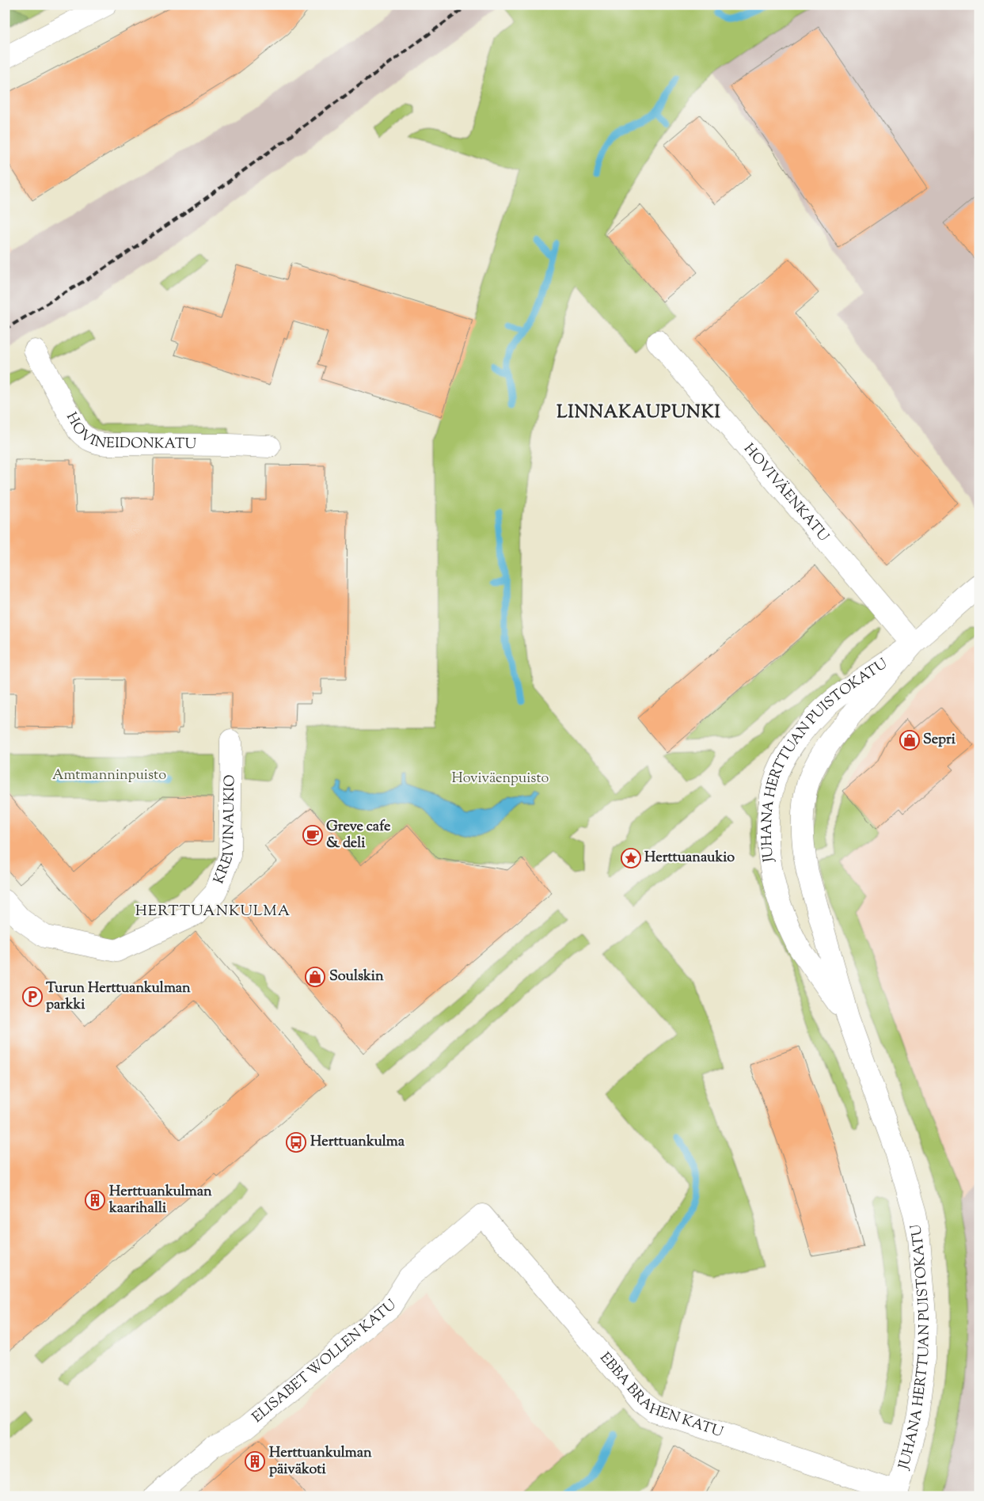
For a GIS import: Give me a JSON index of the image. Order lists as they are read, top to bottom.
{
  "streets": {
    "street": [
      "HOVINEIDONKATU",
      "HOVIVÄENKATU",
      "JUHANA HERTTUAN PUISTOKATU",
      "KREIVINAUKIO",
      "ELISABET WOLLEN KATU",
      "EBBA BRAHEN KATU"
    ]
  },
  "crossings": [
    ["HOVIVÄENKATU", "JUHANA HERTTUAN PUISTOKATU"],
    ["JUHANA HERTTUAN PUISTOKATU", "EBBA BRAHEN KATU"],
    ["ELISABET WOLLEN KATU", "EBBA BRAHEN KATU"]
  ],
  "districts": ["LINNAKAUPUNKI", "HERTTUANKULMA"],
  "parks": ["Amtmanninpuisto", "Hoviväenpuisto"],
  "places": {
    "shop": ["Sepri", "Soulskin"],
    "cafe": ["Greve cafe & deli"],
    "place": ["Herttuanaukio"],
    "parking": ["Turun Herttuankulman parkki"],
    "bus stop": ["Herttuankulma"],
    "building": ["Herttuankulman kaarihalli", "Herttuankulman päiväkoti"]
  }
}
